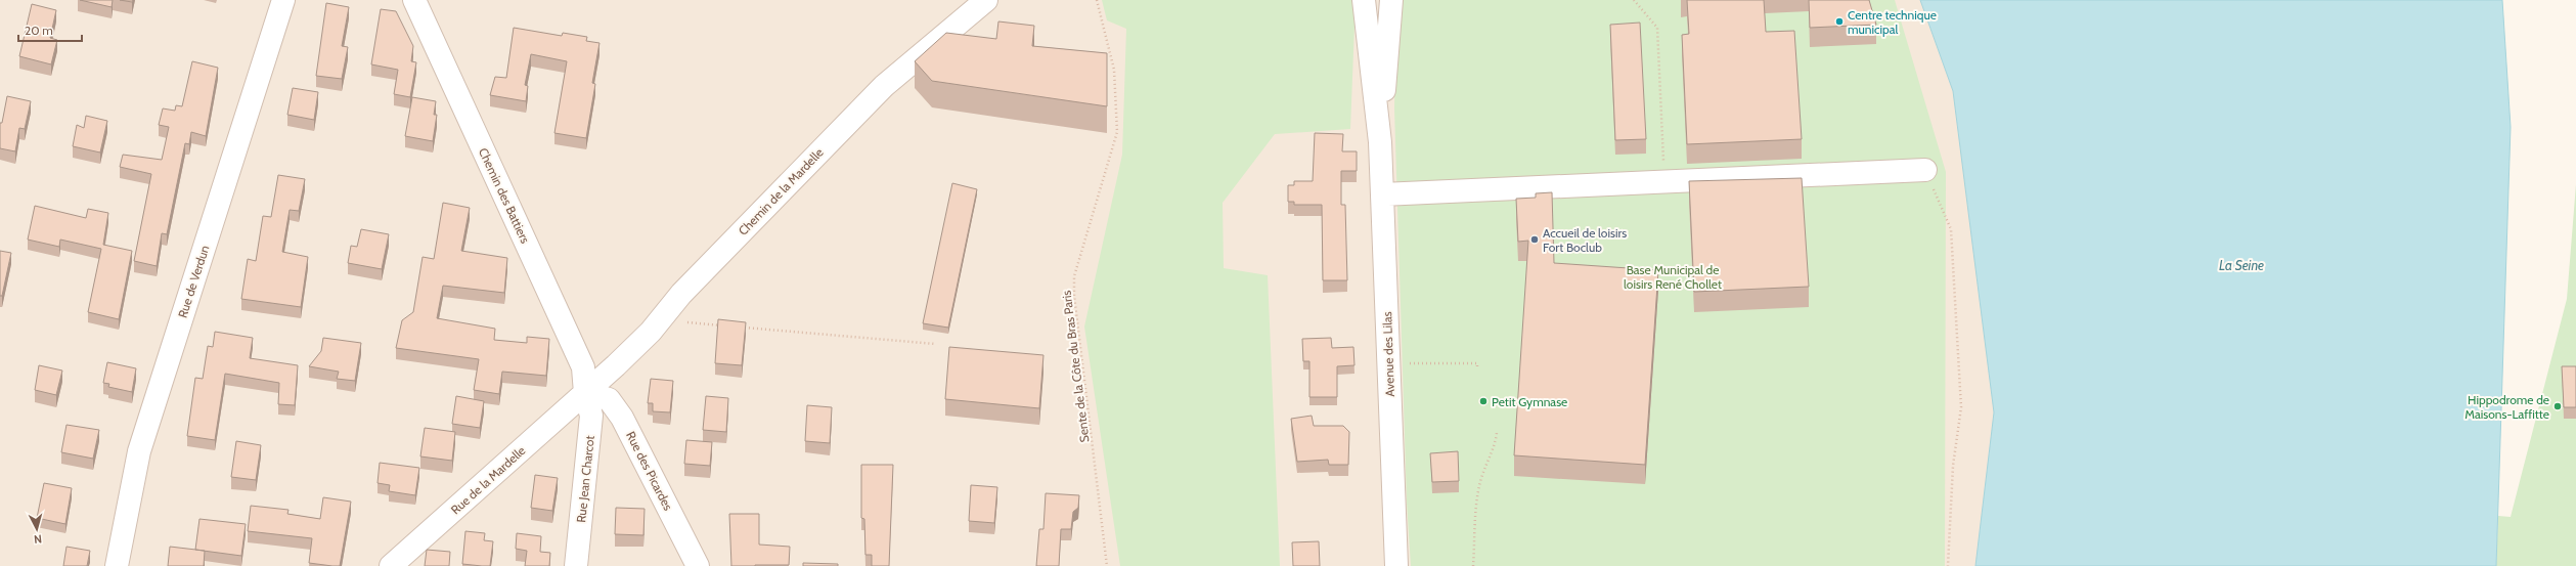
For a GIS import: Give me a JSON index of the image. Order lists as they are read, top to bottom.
{
  "streets": {
    "street": [
      "Chemin de la Mardelle",
      "Chemin des Battiers",
      "Rue de Verdun",
      "Avenue des Lilas",
      "Rue des Picardes",
      "Rue Jean Charcot",
      "Rue de la Mardelle"
    ],
    "path": ["Sente de la Côte du Bras Paris"]
  },
  "crossings": [
    ["Chemin de la Mardelle", "Chemin des Battiers"],
    ["Chemin de la Mardelle", "Rue des Picardes"],
    ["Chemin de la Mardelle", "Rue Jean Charcot"],
    ["Chemin de la Mardelle", "Rue de la Mardelle"],
    ["Chemin des Battiers", "Rue des Picardes"],
    ["Chemin des Battiers", "Rue Jean Charcot"],
    ["Chemin des Battiers", "Rue de la Mardelle"],
    ["Rue des Picardes", "Rue Jean Charcot"],
    ["Rue des Picardes", "Rue de la Mardelle"],
    ["Rue Jean Charcot", "Rue de la Mardelle"]
  ],
  "water": ["La Seine"],
  "parks": ["Base Municipal de loisirs René Chollet"],
  "places": [
    "Centre technique municipal",
    "Accueil de loisirs Fort Boclub",
    "Petit Gymnase",
    "Hippodrome de Maisons-Laffitte"
  ],
  "scale_bar": "20 m",
  "north": "bottom"
}
